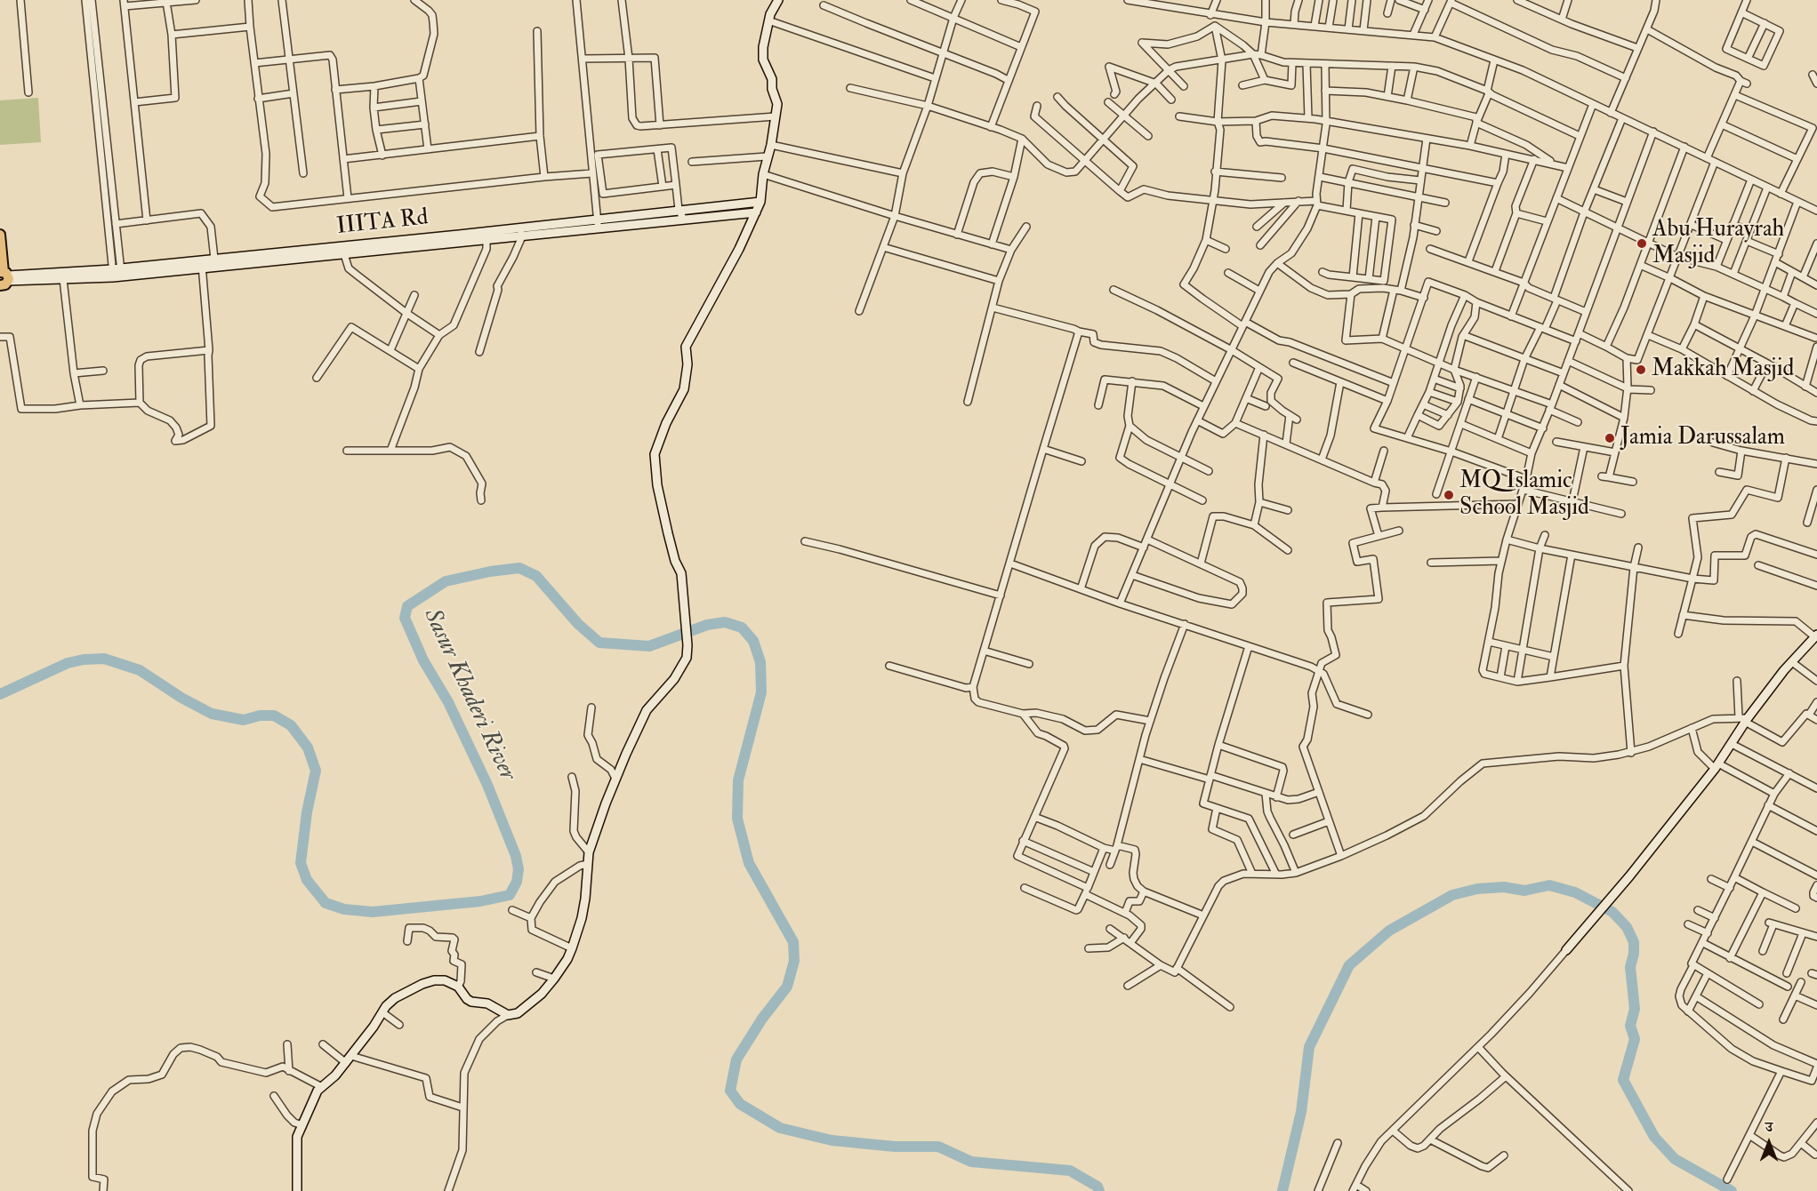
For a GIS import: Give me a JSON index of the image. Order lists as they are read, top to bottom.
{
  "streets": {
    "street": ["IIITA Rd"]
  },
  "water": ["Sasur Khaderi River"],
  "places": [
    "Abu Hurayrah Masjid",
    "Makkah Masjid",
    "Jamia Darussalam",
    "MQ Islamic School Masjid"
  ],
  "north": "top"
}
